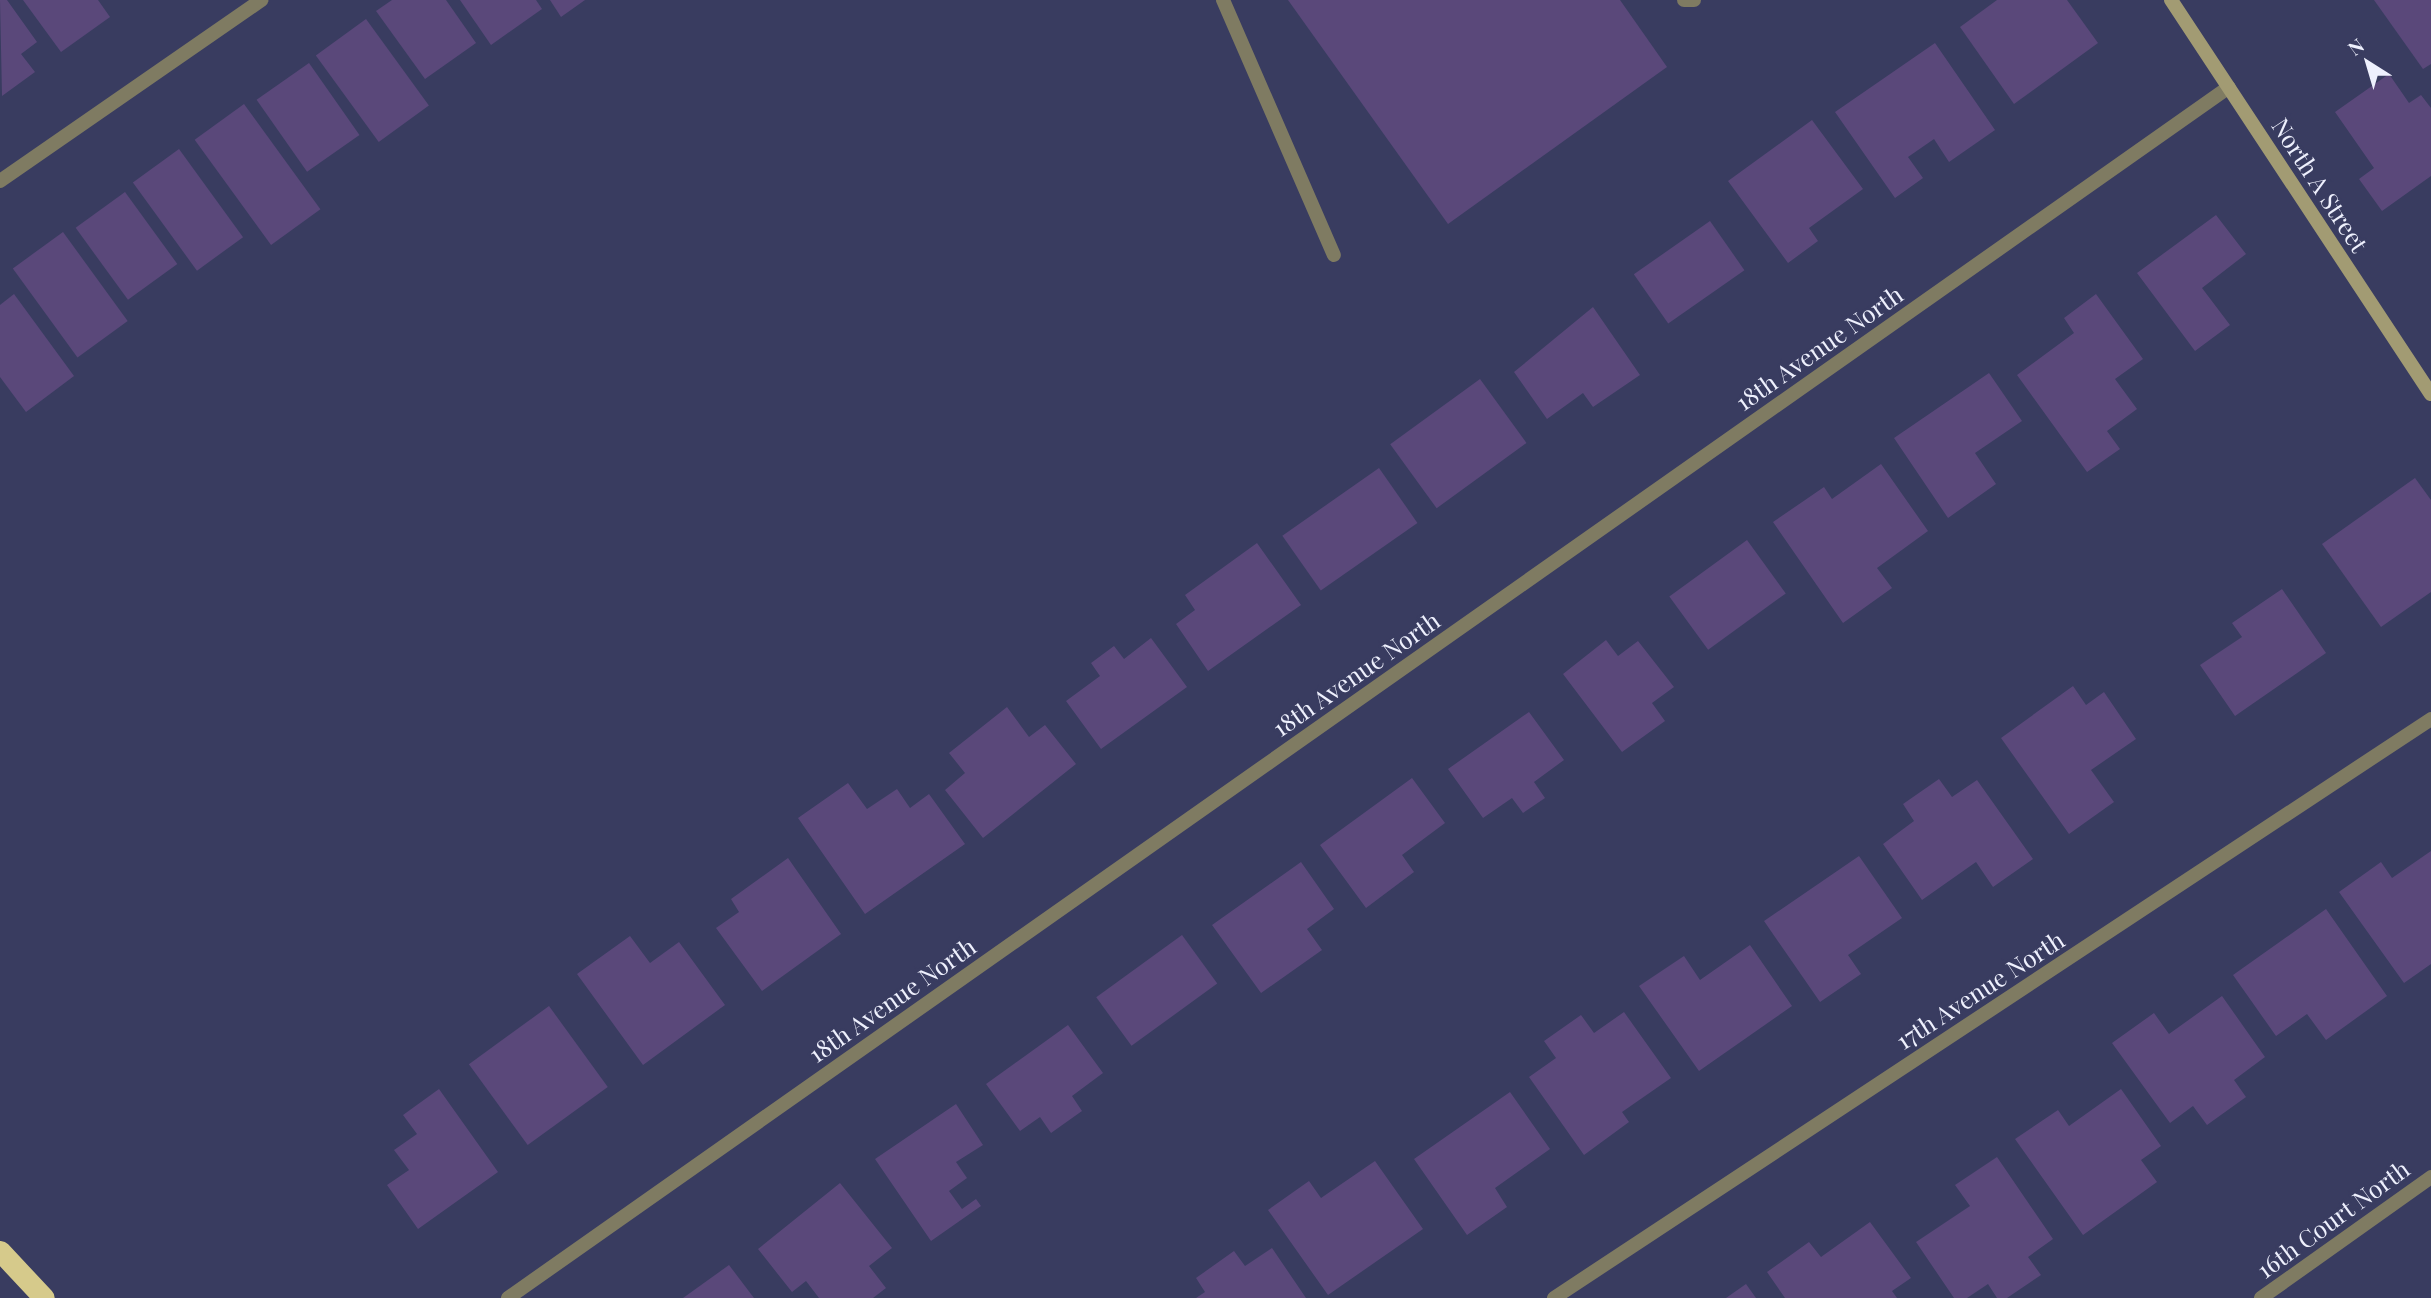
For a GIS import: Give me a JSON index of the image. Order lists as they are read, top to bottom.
{
  "streets": {
    "street": [
      "North A Street",
      "18th Avenue North",
      "17th Avenue North",
      "16th Court North"
    ]
  },
  "crossings": [
    ["North A Street", "18th Avenue North"]
  ],
  "north": "top left"
}
